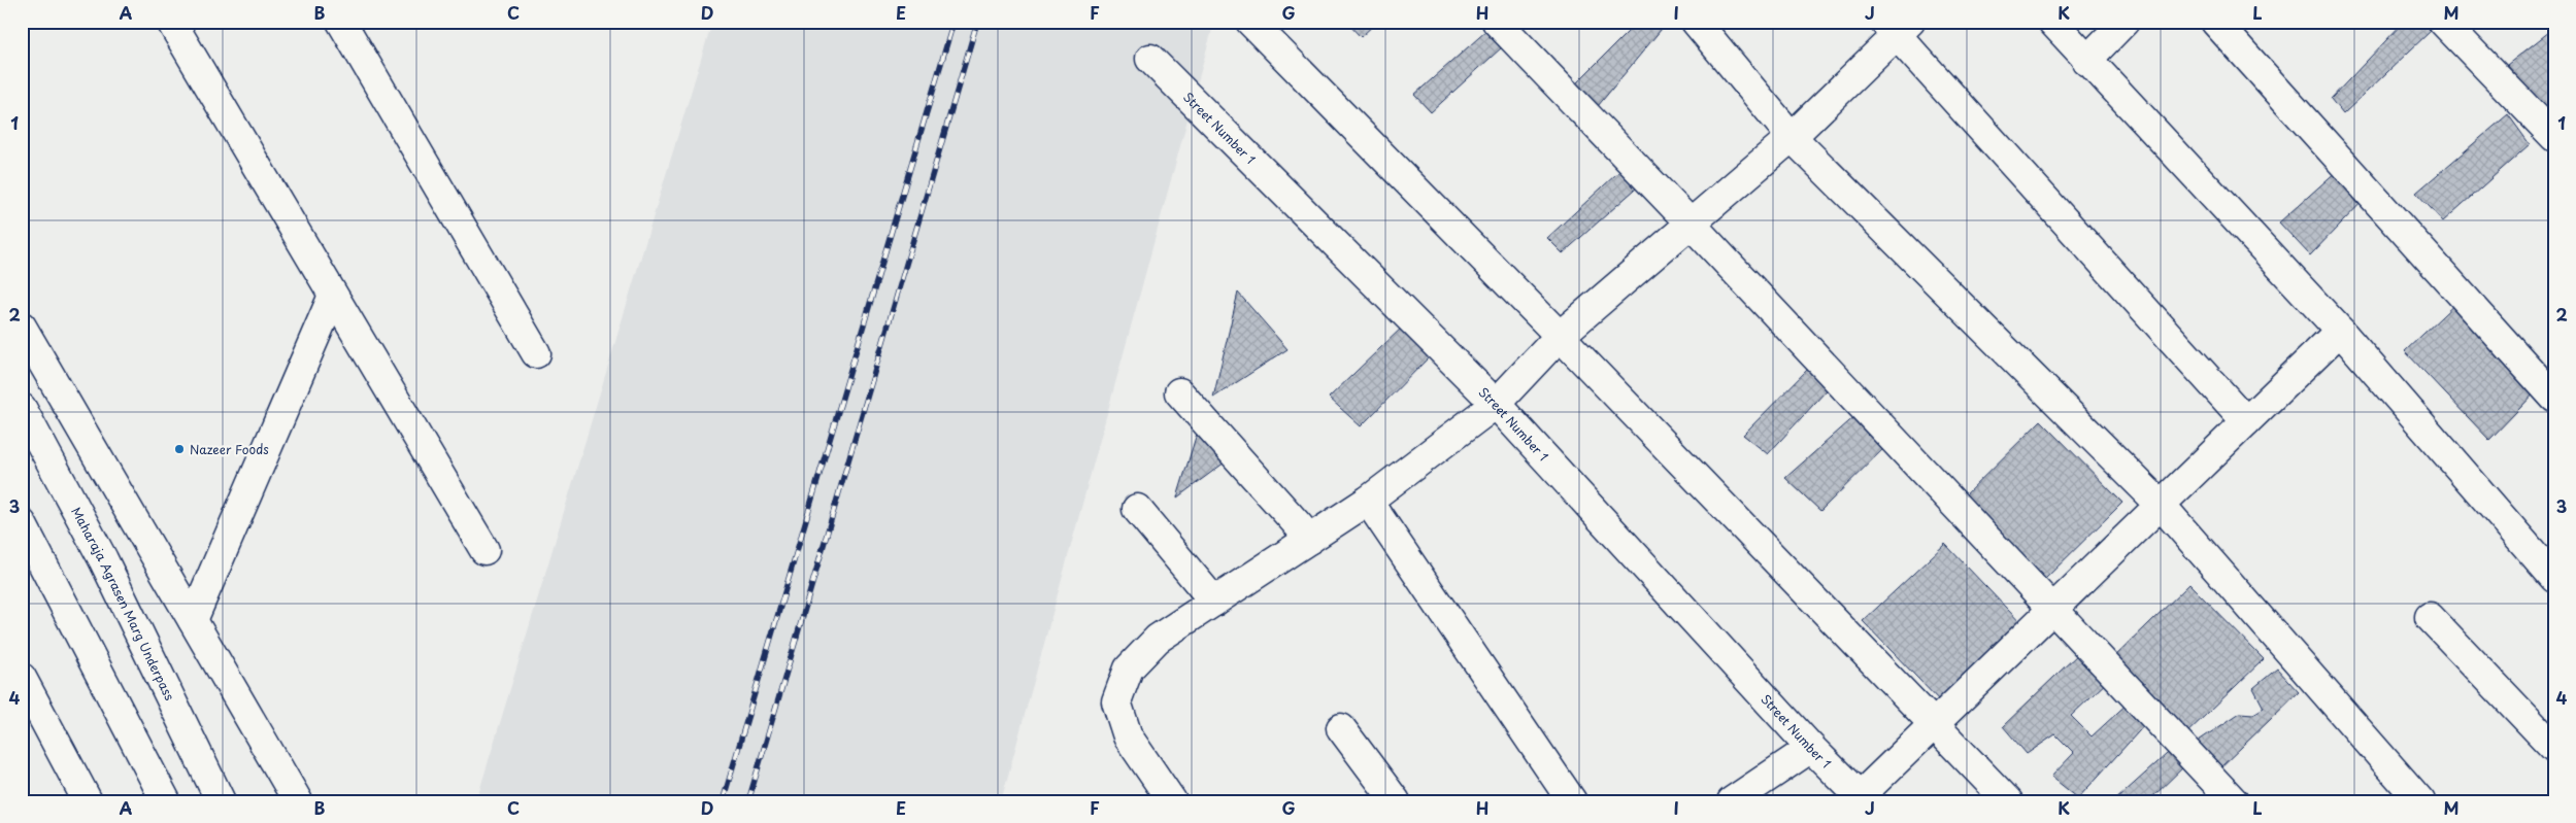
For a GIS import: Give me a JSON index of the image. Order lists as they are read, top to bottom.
{
  "streets": {
    "street": ["Street Number 1", "Maharaja Agrasen Marg Underpass"]
  },
  "places": ["Nazeer Foods"],
  "grid": {
    "columns": [
      "A",
      "B",
      "C",
      "D",
      "E",
      "F",
      "G",
      "H",
      "I",
      "J",
      "K",
      "L",
      "M"
    ],
    "rows": [
      "1",
      "2",
      "3",
      "4"
    ]
  }
}
